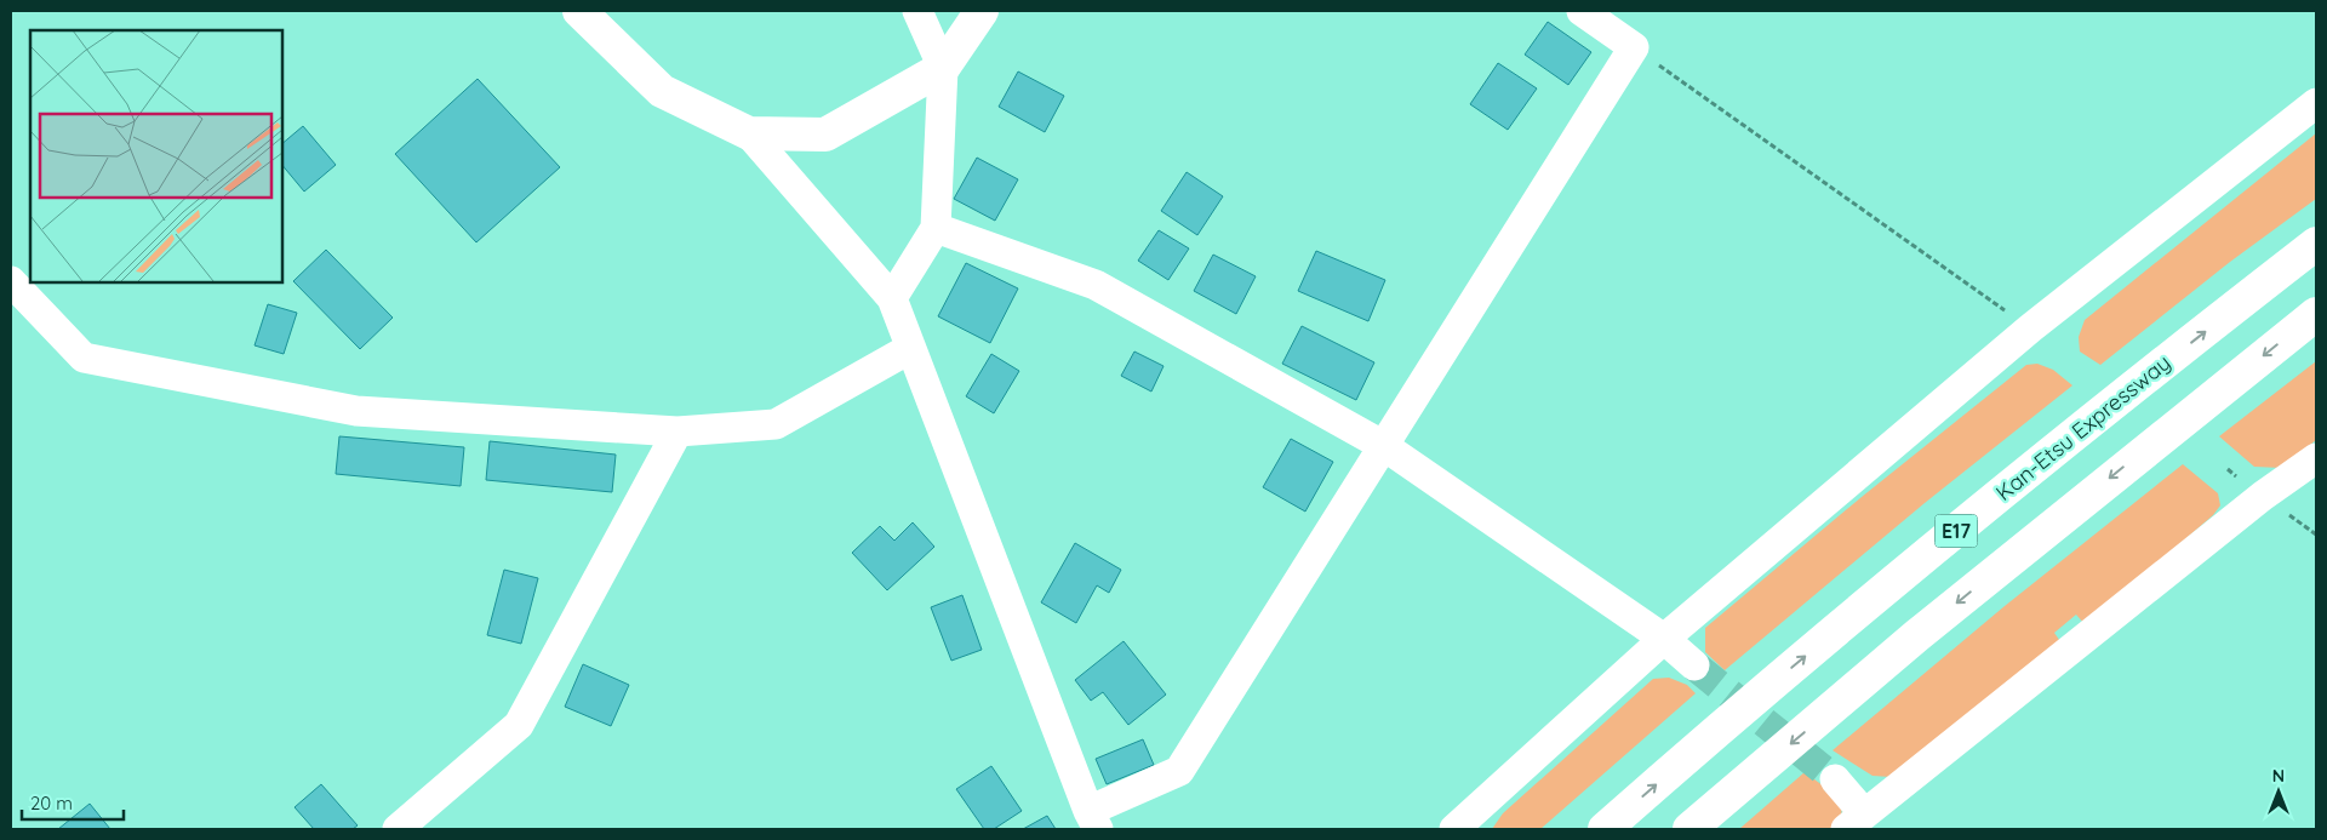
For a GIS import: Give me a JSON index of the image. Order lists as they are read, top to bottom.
{
  "streets": {
    "main road": ["Kan-Etsu Expressway", "E17"]
  },
  "scale_bar": "20 m",
  "north": "top"
}
